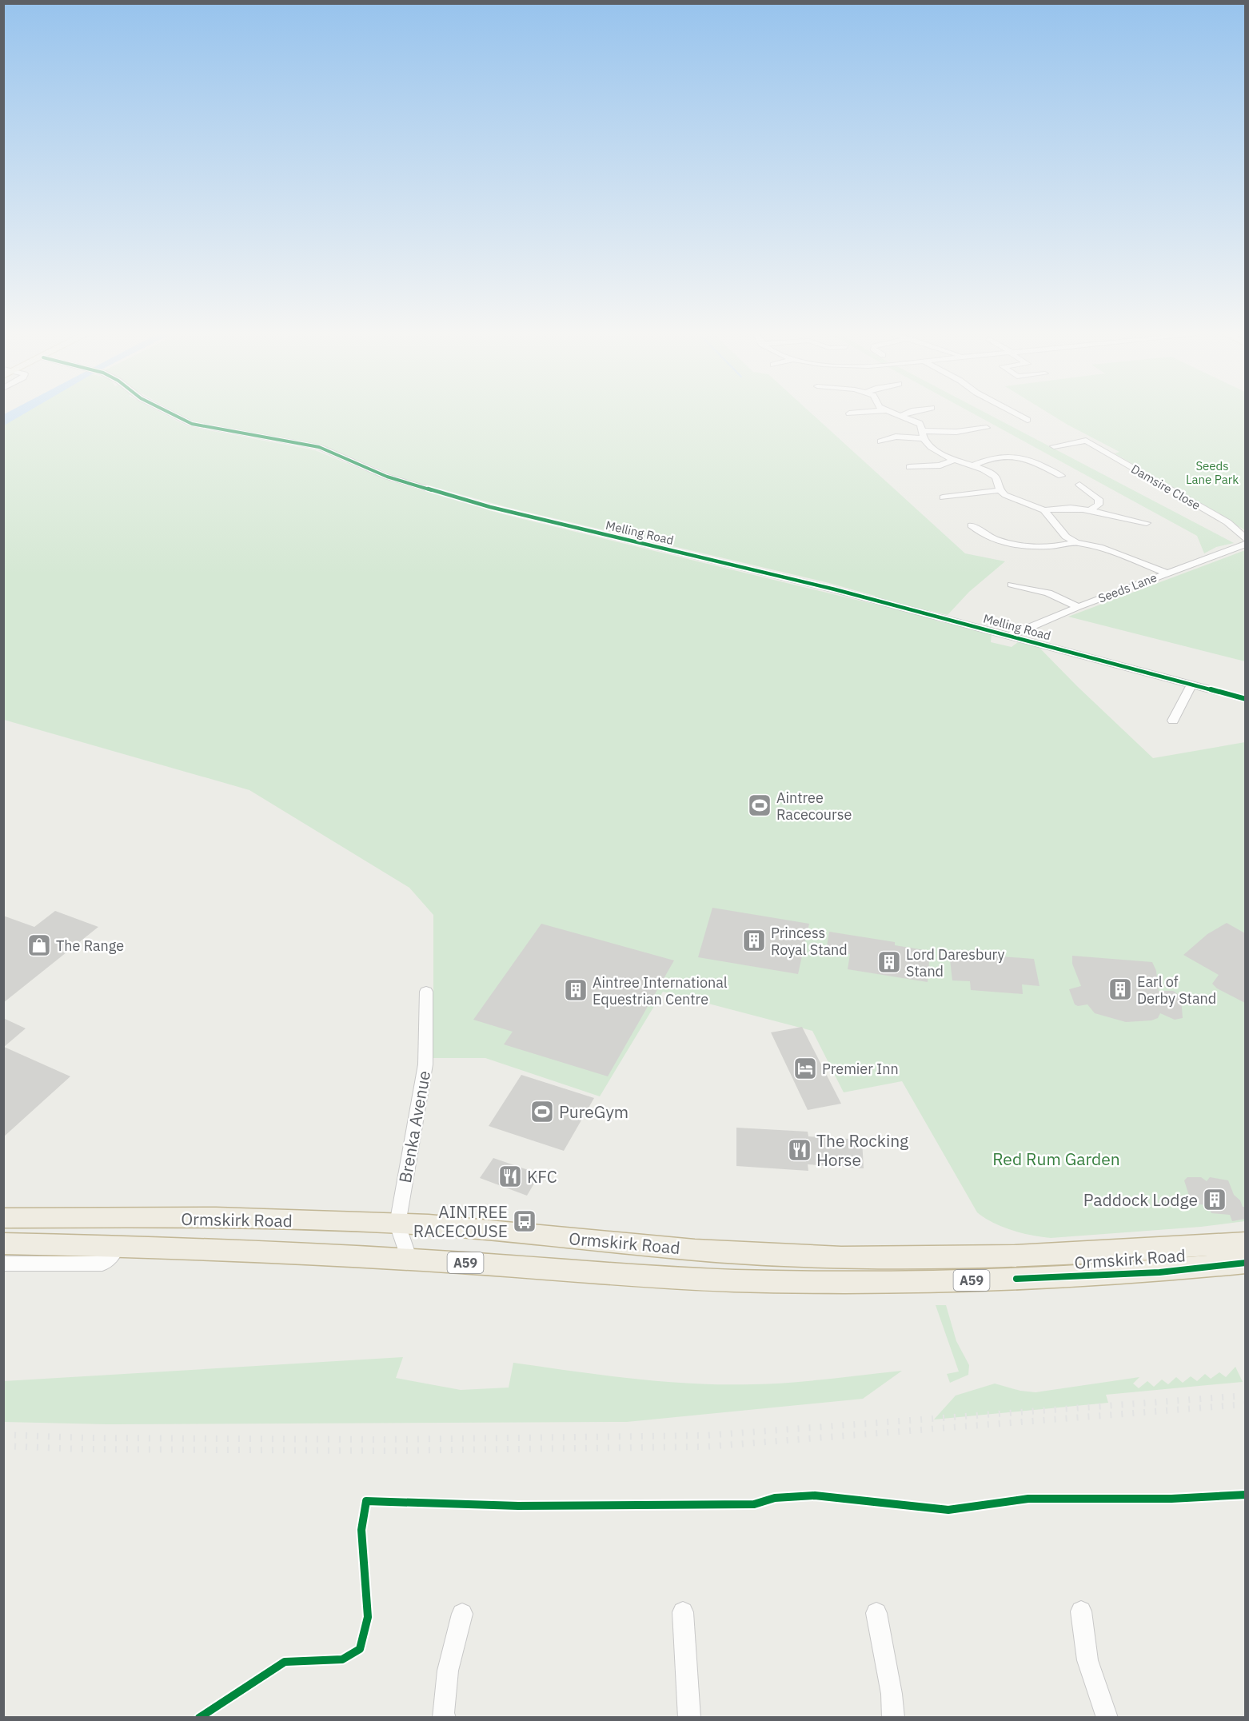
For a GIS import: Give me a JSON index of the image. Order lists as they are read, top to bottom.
{
  "streets": {
    "highway": ["Ormskirk Road", "A59"],
    "street": [
      "Damsire Close",
      "Melling Road",
      "Seeds Lane",
      "Brenka Avenue"
    ]
  },
  "crossings": [
    ["Melling Road", "Seeds Lane"],
    ["Brenka Avenue", "Ormskirk Road"]
  ],
  "parks": ["Seeds Lane Park", "Red Rum Garden"],
  "places": {
    "sports": ["Aintree Racecourse", "PureGym"],
    "building": [
      "Princess Royal Stand",
      "Lord Daresbury Stand",
      "Earl of Derby Stand",
      "Aintree International Equestrian Centre",
      "Paddock Lodge"
    ],
    "shop": ["The Range"],
    "hotel": ["Premier Inn"],
    "restaurant": ["The Rocking Horse", "KFC"],
    "bus stop": ["AINTREE RACECOUSE"]
  }
}
